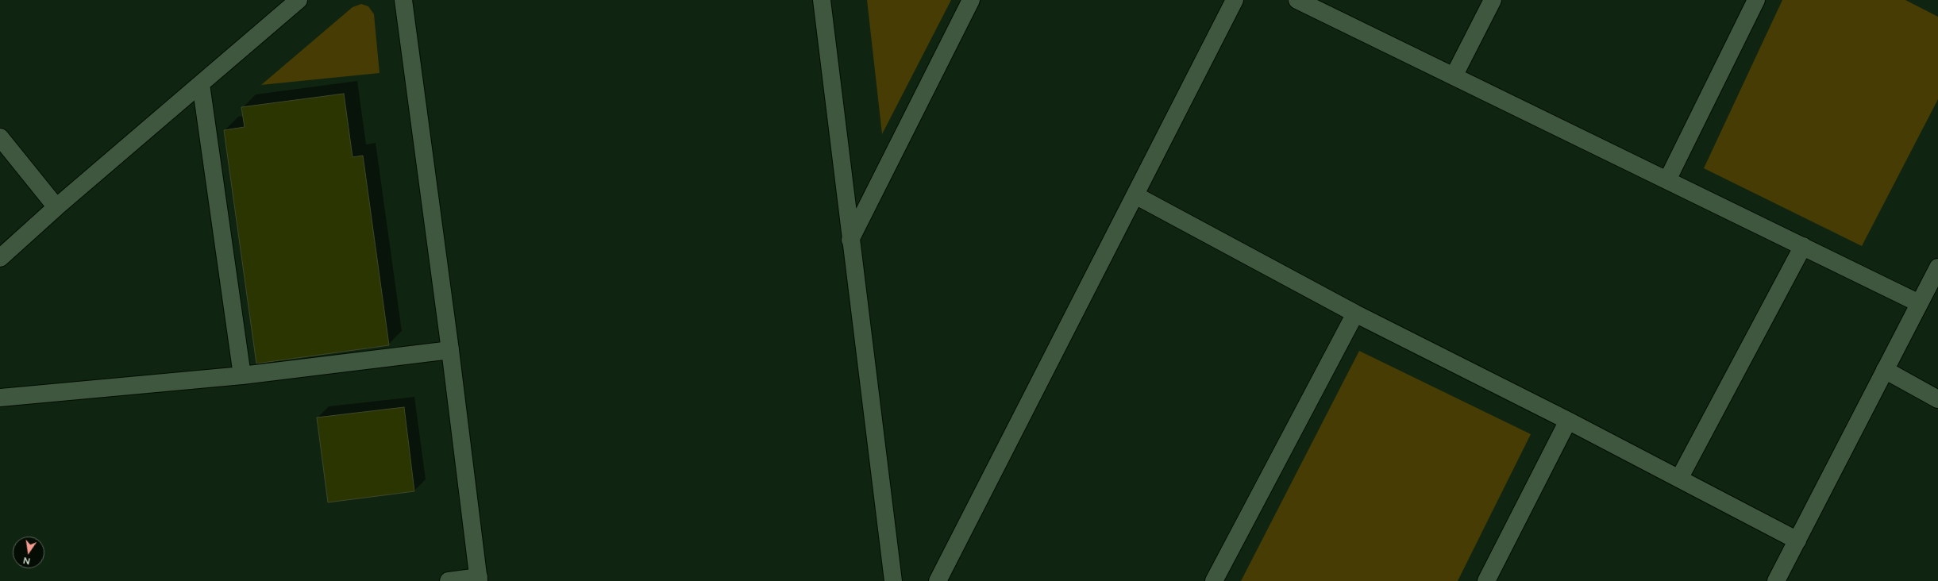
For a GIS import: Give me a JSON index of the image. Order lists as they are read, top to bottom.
{
  "north": "bottom"
}
